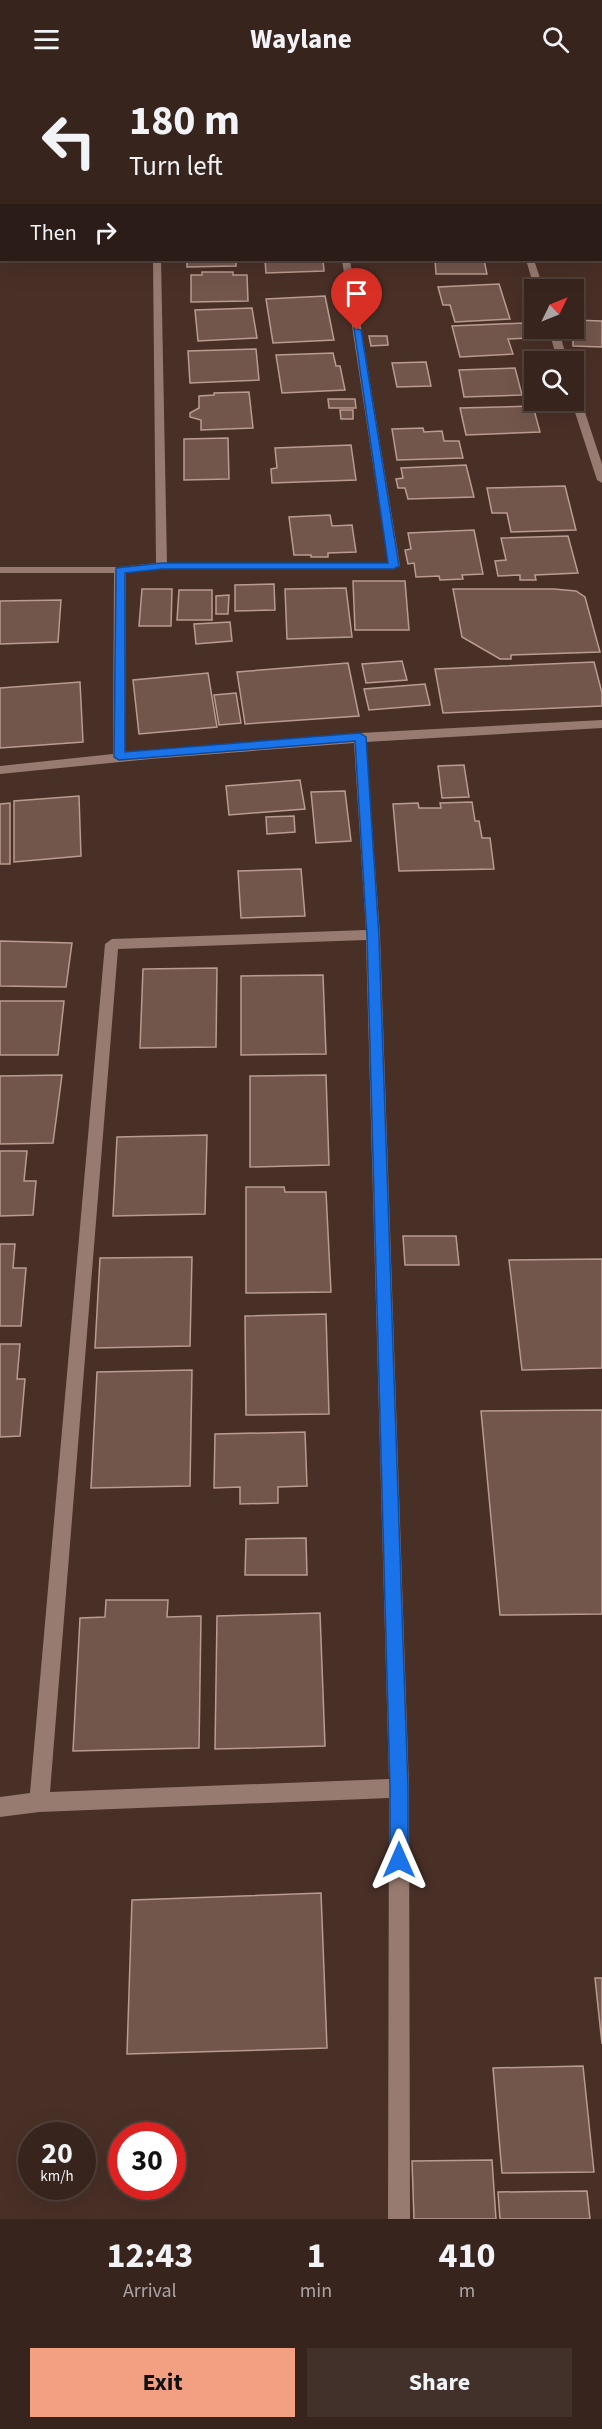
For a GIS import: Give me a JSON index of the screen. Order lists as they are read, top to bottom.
{
  "north": "top right",
  "page": {
    "header": "Waylane",
    "turn": ["180 m", "Turn left"],
    "then": "Then",
    "speed": "20 km/h",
    "limit": "30",
    "eta": [
      "12:43",
      "Arrival",
      "1",
      "min",
      "410",
      "m"
    ],
    "buttons": ["Exit", "Share"]
  }
}
